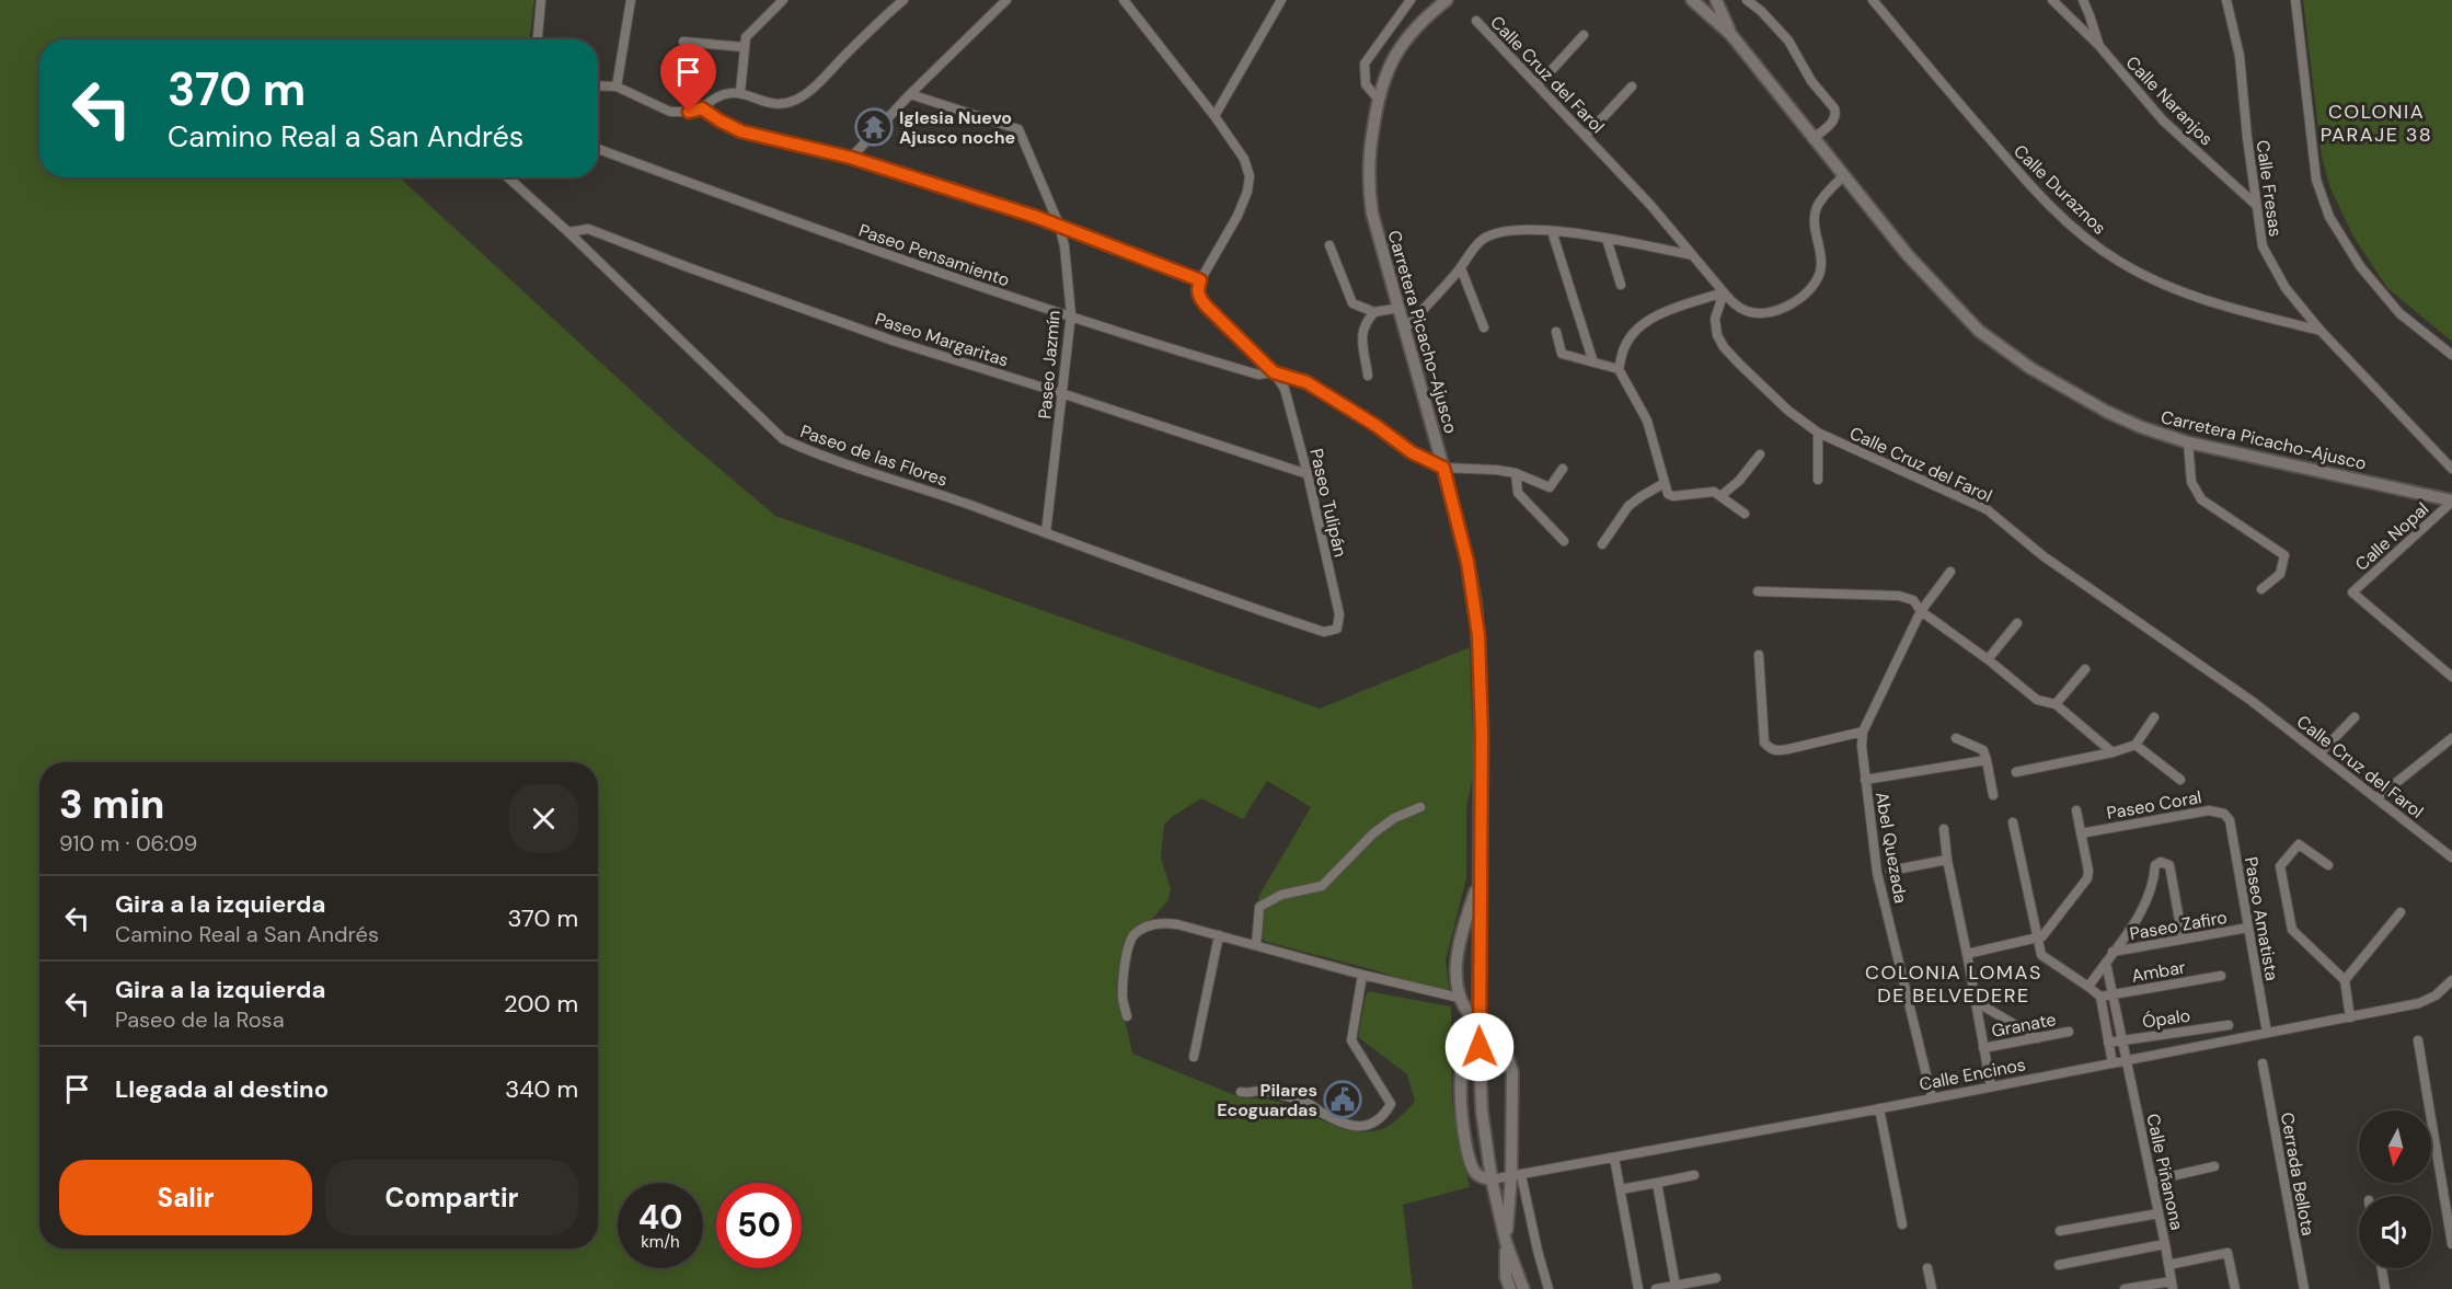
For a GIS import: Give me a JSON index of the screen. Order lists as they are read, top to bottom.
{
  "streets": {
    "main road": ["Carretera Picacho-Ajusco"],
    "street": [
      "Calle Cruz del Farol",
      "Calle Naranjos",
      "Calle Fresas",
      "Calle Duraznos",
      "Paseo Pensamiento",
      "Paseo Margaritas",
      "Paseo Jazmín",
      "Paseo de las Flores",
      "Paseo Tulipán",
      "Calle Nopal",
      "Paseo Coral",
      "Abel Quezada",
      "Paseo Amatista",
      "Paseo Zafiro",
      "Ambar",
      "Ópalo",
      "Granate",
      "Calle Encinos",
      "Calle Piñanona",
      "Cerrada Bellota"
    ]
  },
  "crossings": [
    ["Calle Naranjos", "Calle Fresas"],
    ["Calle Fresas", "Calle Duraznos"],
    ["Paseo Pensamiento", "Carretera Picacho-Ajusco"],
    ["Paseo Pensamiento", "Paseo Jazmín"],
    ["Paseo Pensamiento", "Paseo Tulipán"],
    ["Carretera Picacho-Ajusco", "Calle Nopal"],
    ["Carretera Picacho-Ajusco", "Calle Encinos"],
    ["Paseo Margaritas", "Paseo Jazmín"],
    ["Paseo Margaritas", "Paseo de las Flores"],
    ["Paseo Margaritas", "Paseo Tulipán"],
    ["Paseo Jazmín", "Paseo de las Flores"],
    ["Paseo de las Flores", "Paseo Tulipán"],
    ["Paseo Coral", "Paseo Amatista"],
    ["Abel Quezada", "Calle Encinos"],
    ["Paseo Amatista", "Paseo Zafiro"],
    ["Paseo Amatista", "Calle Encinos"],
    ["Ambar", "Calle Piñanona"],
    ["Ópalo", "Calle Piñanona"],
    ["Calle Encinos", "Calle Piñanona"]
  ],
  "districts": ["COLONIA PARAJE 38", "COLONIA LOMAS DE BELVEDERE"],
  "places": {
    "temple": ["Iglesia Nuevo Ajusco noche"],
    "public building": ["Pilares Ecoguardas"]
  },
  "north": "bottom",
  "page": {
    "turn": ["370 m", "Camino Real a San Andrés"],
    "heading": ["3 min", "910 m · 06:09"],
    "list": [
      {
        "name": "Gira a la izquierda",
        "note": "Camino Real a San Andrés",
        "value": "370 m"
      },
      {
        "name": "Gira a la izquierda",
        "note": "Paseo de la Rosa",
        "value": "200 m"
      },
      {
        "name": "Llegada al destino",
        "value": "340 m"
      }
    ],
    "buttons": ["Salir", "Compartir"],
    "speed": "40 km/h",
    "limit": "50"
  }
}
